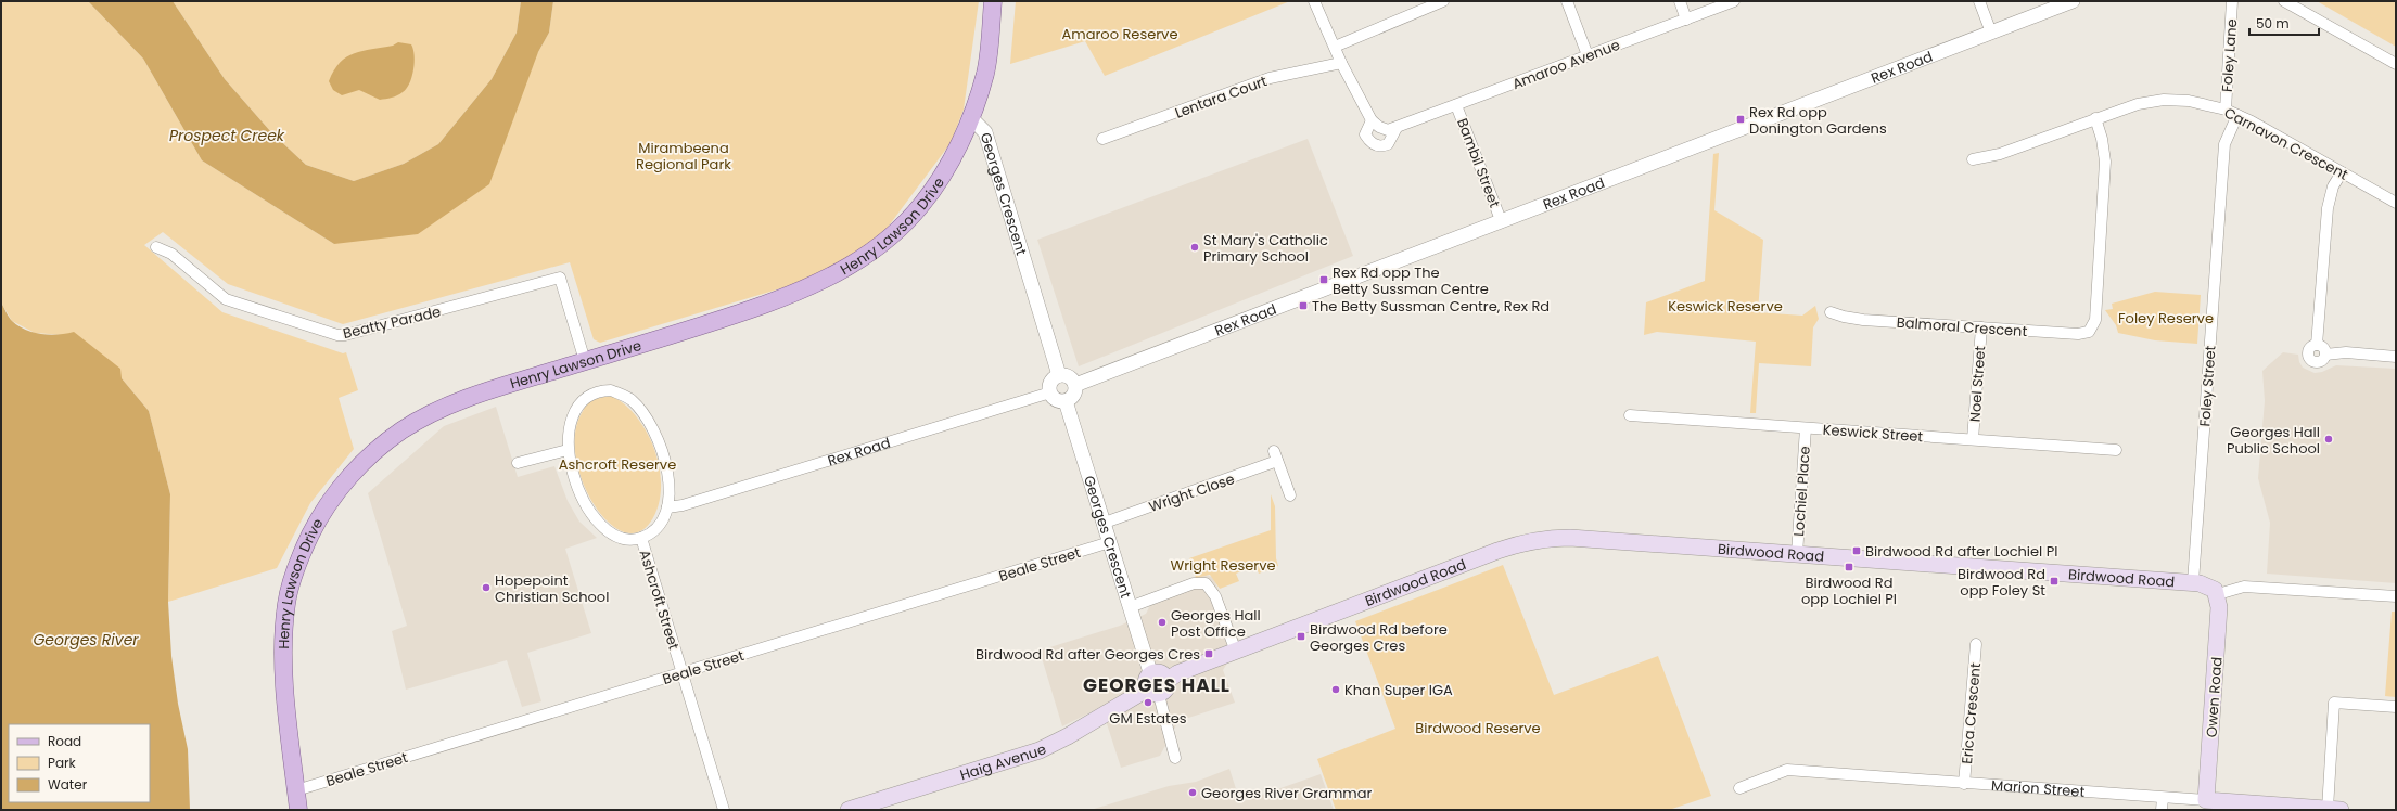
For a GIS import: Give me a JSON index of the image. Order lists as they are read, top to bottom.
{
  "streets": {
    "main road": [
      "Henry Lawson Drive",
      "Birdwood Road",
      "Owen Road",
      "Haig Avenue",
      "Marion Street"
    ],
    "street": [
      "Foley Lane",
      "Amaroo Avenue",
      "Rex Road",
      "Lentara Court",
      "Carnavon Crescent",
      "Bambil Street",
      "Georges Crescent",
      "Beatty Parade",
      "Balmoral Crescent",
      "Noel Street",
      "Foley Street",
      "Keswick Street",
      "Lochiel Place",
      "Wright Close",
      "Beale Street",
      "Ashcroft Street",
      "Erica Crescent"
    ]
  },
  "crossings": [
    ["Foley Lane", "Carnavon Crescent"],
    ["Amaroo Avenue", "Bambil Street"],
    ["Rex Road", "Bambil Street"],
    ["Rex Road", "Georges Crescent"],
    ["Rex Road", "Ashcroft Street"],
    ["Carnavon Crescent", "Balmoral Crescent"],
    ["Carnavon Crescent", "Foley Street"],
    ["Georges Crescent", "Henry Lawson Drive"],
    ["Georges Crescent", "Wright Close"],
    ["Georges Crescent", "Beale Street"],
    ["Henry Lawson Drive", "Beatty Parade"],
    ["Henry Lawson Drive", "Beale Street"],
    ["Balmoral Crescent", "Noel Street"],
    ["Noel Street", "Keswick Street"],
    ["Foley Street", "Birdwood Road"],
    ["Keswick Street", "Lochiel Place"],
    ["Lochiel Place", "Birdwood Road"],
    ["Birdwood Road", "Owen Road"],
    ["Birdwood Road", "Haig Avenue"],
    ["Beale Street", "Ashcroft Street"],
    ["Owen Road", "Marion Street"],
    ["Erica Crescent", "Marion Street"]
  ],
  "districts": ["GEORGES HALL"],
  "water": ["Prospect Creek", "Georges River"],
  "parks": [
    "Amaroo Reserve",
    "Mirambeena Regional Park",
    "Keswick Reserve",
    "Foley Reserve",
    "Ashcroft Reserve",
    "Wright Reserve",
    "Birdwood Reserve"
  ],
  "places": {
    "transit": [
      "Rex Rd opp Donington Gardens",
      "Rex Rd opp The Betty Sussman Centre",
      "The Betty Sussman Centre, Rex Rd",
      "Birdwood Rd after Lochiel Pl",
      "Birdwood Rd opp Lochiel Pl",
      "Birdwood Rd opp Foley St",
      "Birdwood Rd before Georges Cres",
      "Birdwood Rd after Georges Cres"
    ],
    "other": [
      "St Mary's Catholic Primary School",
      "Georges Hall Public School",
      "Hopepoint Christian School",
      "Georges Hall Post Office",
      "Khan Super IGA",
      "GM Estates",
      "Georges River Grammar"
    ]
  },
  "legend": ["Road", "Park", "Water"],
  "scale_bar": "50 m"
}
